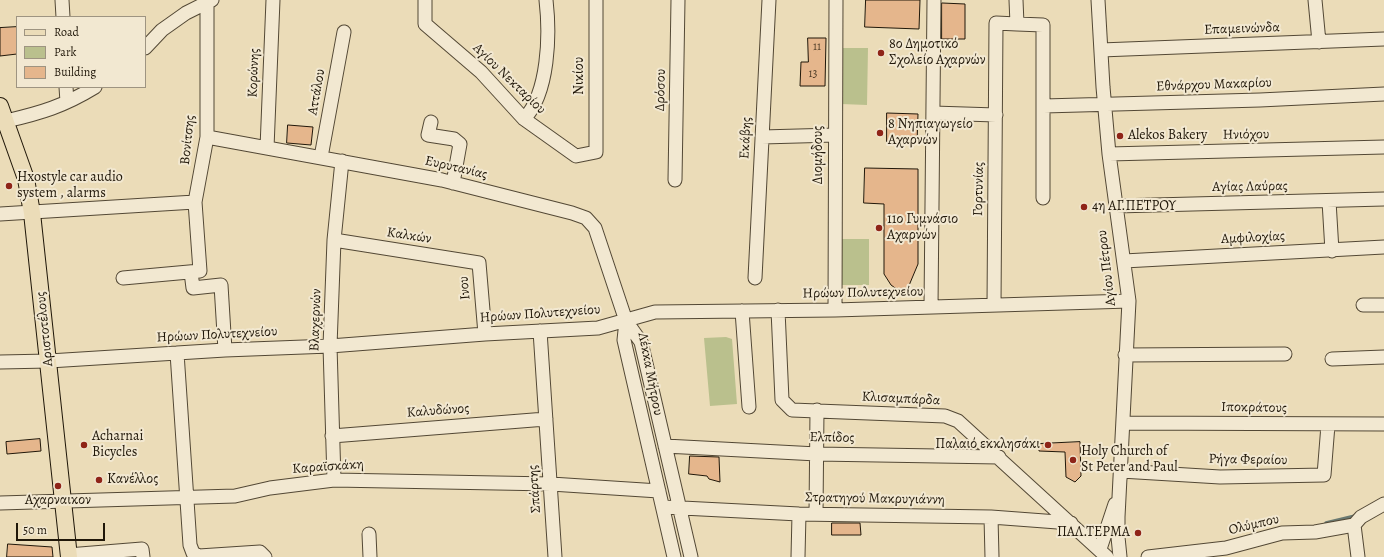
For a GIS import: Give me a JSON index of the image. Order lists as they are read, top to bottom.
{
  "streets": {
    "main road": ["Αριστοτέλους"],
    "street": [
      "Επαμεινώνδα",
      "Κορώνης",
      "Νικίου",
      "Αγίου Νεκταρίου",
      "Εθνάρχου Μακαρίου",
      "Δρόσου",
      "Αττάλου",
      "Ηνιόχου",
      "Εκάβης",
      "Βονίτσης",
      "Διομήδους",
      "Ευρυτανίας",
      "Αγίας Λαύρας",
      "Γορτυνίας",
      "Καλκών",
      "Αμφιλοχίας",
      "Αγίου Πέτρου",
      "Ινου",
      "Ηρώων Πολυτεχνείου",
      "Βλαχερνών",
      "Λέκκα Μήτρου",
      "Κλισαμπάρδα",
      "Ιποκράτους",
      "Καλυδώνος",
      "Ελπίδος",
      "Ρήγα Φεραίου",
      "Καραϊσκάκη",
      "Σπάρτης",
      "Στρατηγού Μακρυγιάννη",
      "Ολύμπου"
    ]
  },
  "crossings": [
    ["Επαμεινώνδα", "Αγίου Πέτρου"],
    ["Κορώνης", "Ευρυτανίας"],
    ["Νικίου", "Αγίου Νεκταρίου"],
    ["Εθνάρχου Μακαρίου", "Αγίου Πέτρου"],
    ["Αττάλου", "Ευρυτανίας"],
    ["Ηνιόχου", "Αγίου Πέτρου"],
    ["Βονίτσης", "Ευρυτανίας"],
    ["Διομήδους", "Ηρώων Πολυτεχνείου"],
    ["Ευρυτανίας", "Ηρώων Πολυτεχνείου"],
    ["Ευρυτανίας", "Βλαχερνών"],
    ["Ευρυτανίας", "Λέκκα Μήτρου"],
    ["Αγίας Λαύρας", "Αγίου Πέτρου"],
    ["Γορτυνίας", "Ηρώων Πολυτεχνείου"],
    ["Καλκών", "Ινου"],
    ["Καλκών", "Βλαχερνών"],
    ["Αμφιλοχίας", "Αγίου Πέτρου"],
    ["Αγίου Πέτρου", "Ηρώων Πολυτεχνείου"],
    ["Αγίου Πέτρου", "Ιποκράτους"],
    ["Αγίου Πέτρου", "Ρήγα Φεραίου"],
    ["Ινου", "Ηρώων Πολυτεχνείου"],
    ["Ηρώων Πολυτεχνείου", "Βλαχερνών"],
    ["Ηρώων Πολυτεχνείου", "Αριστοτέλους"],
    ["Ηρώων Πολυτεχνείου", "Λέκκα Μήτρου"],
    ["Ηρώων Πολυτεχνείου", "Κλισαμπάρδα"],
    ["Ηρώων Πολυτεχνείου", "Σπάρτης"],
    ["Βλαχερνών", "Καλυδώνος"],
    ["Βλαχερνών", "Καραϊσκάκη"],
    ["Αριστοτέλους", "Καραϊσκάκη"],
    ["Λέκκα Μήτρου", "Ελπίδος"],
    ["Λέκκα Μήτρου", "Καραϊσκάκη"],
    ["Λέκκα Μήτρου", "Στρατηγού Μακρυγιάννη"],
    ["Κλισαμπάρδα", "Ελπίδος"],
    ["Κλισαμπάρδα", "Στρατηγού Μακρυγιάννη"],
    ["Ιποκράτους", "Ρήγα Φεραίου"],
    ["Καλυδώνος", "Σπάρτης"],
    ["Καραϊσκάκη", "Σπάρτης"]
  ],
  "places": [
    "8ο Δημοτικό Σχολείο Αχαρνών",
    "8 Νηπιαγωγείο Αχαρνών",
    "Alekos Bakery",
    "Hxostyle car audio system , alarms",
    "4η ΑΓ.ΠΕΤΡΟΥ",
    "11ο Γυμνάσιο Αχαρνών",
    "Acharnai Bicycles",
    "Παλαιό εκκλησάκι",
    "Holy Church of St Peter and Paul",
    "Κανέλλος",
    "Αχαρναικον",
    "ΠΑΛ.ΤΕΡΜΑ"
  ],
  "house_numbers": ["11", "13"],
  "legend": ["Road", "Park", "Building"],
  "scale_bar": "50 m"
}
